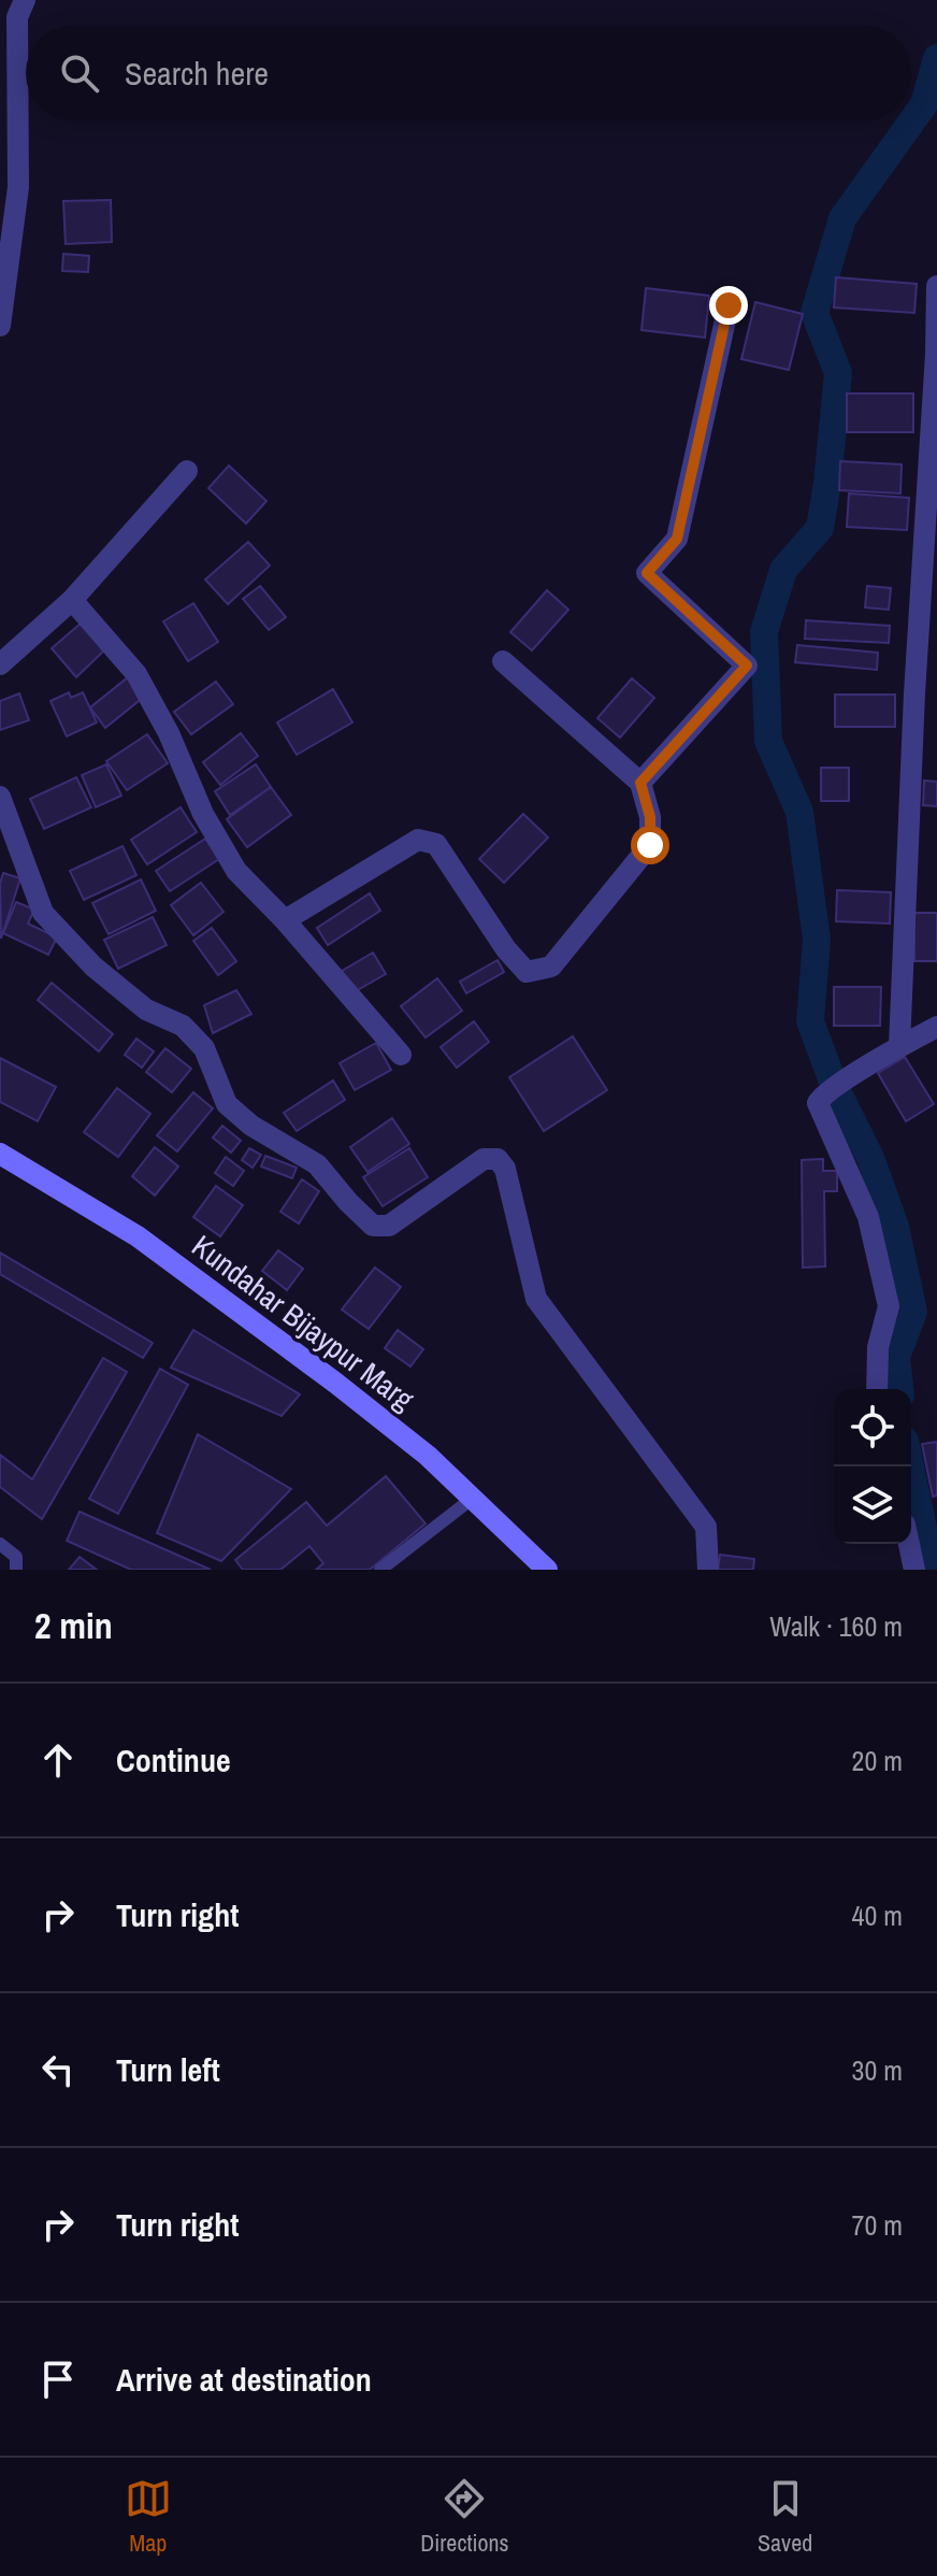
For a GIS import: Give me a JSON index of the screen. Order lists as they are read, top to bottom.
{
  "streets": {
    "main road": ["Kundahar Bijaypur Marg"]
  },
  "page": {
    "search": "Search here",
    "heading": ["2 min", "Walk · 160 m"],
    "list": [
      ["Continue", "20 m"],
      ["Turn right", "40 m"],
      ["Turn left", "30 m"],
      ["Turn right", "70 m"],
      "Arrive at destination"
    ],
    "nav": ["Map", "Directions", "Saved"]
  }
}
